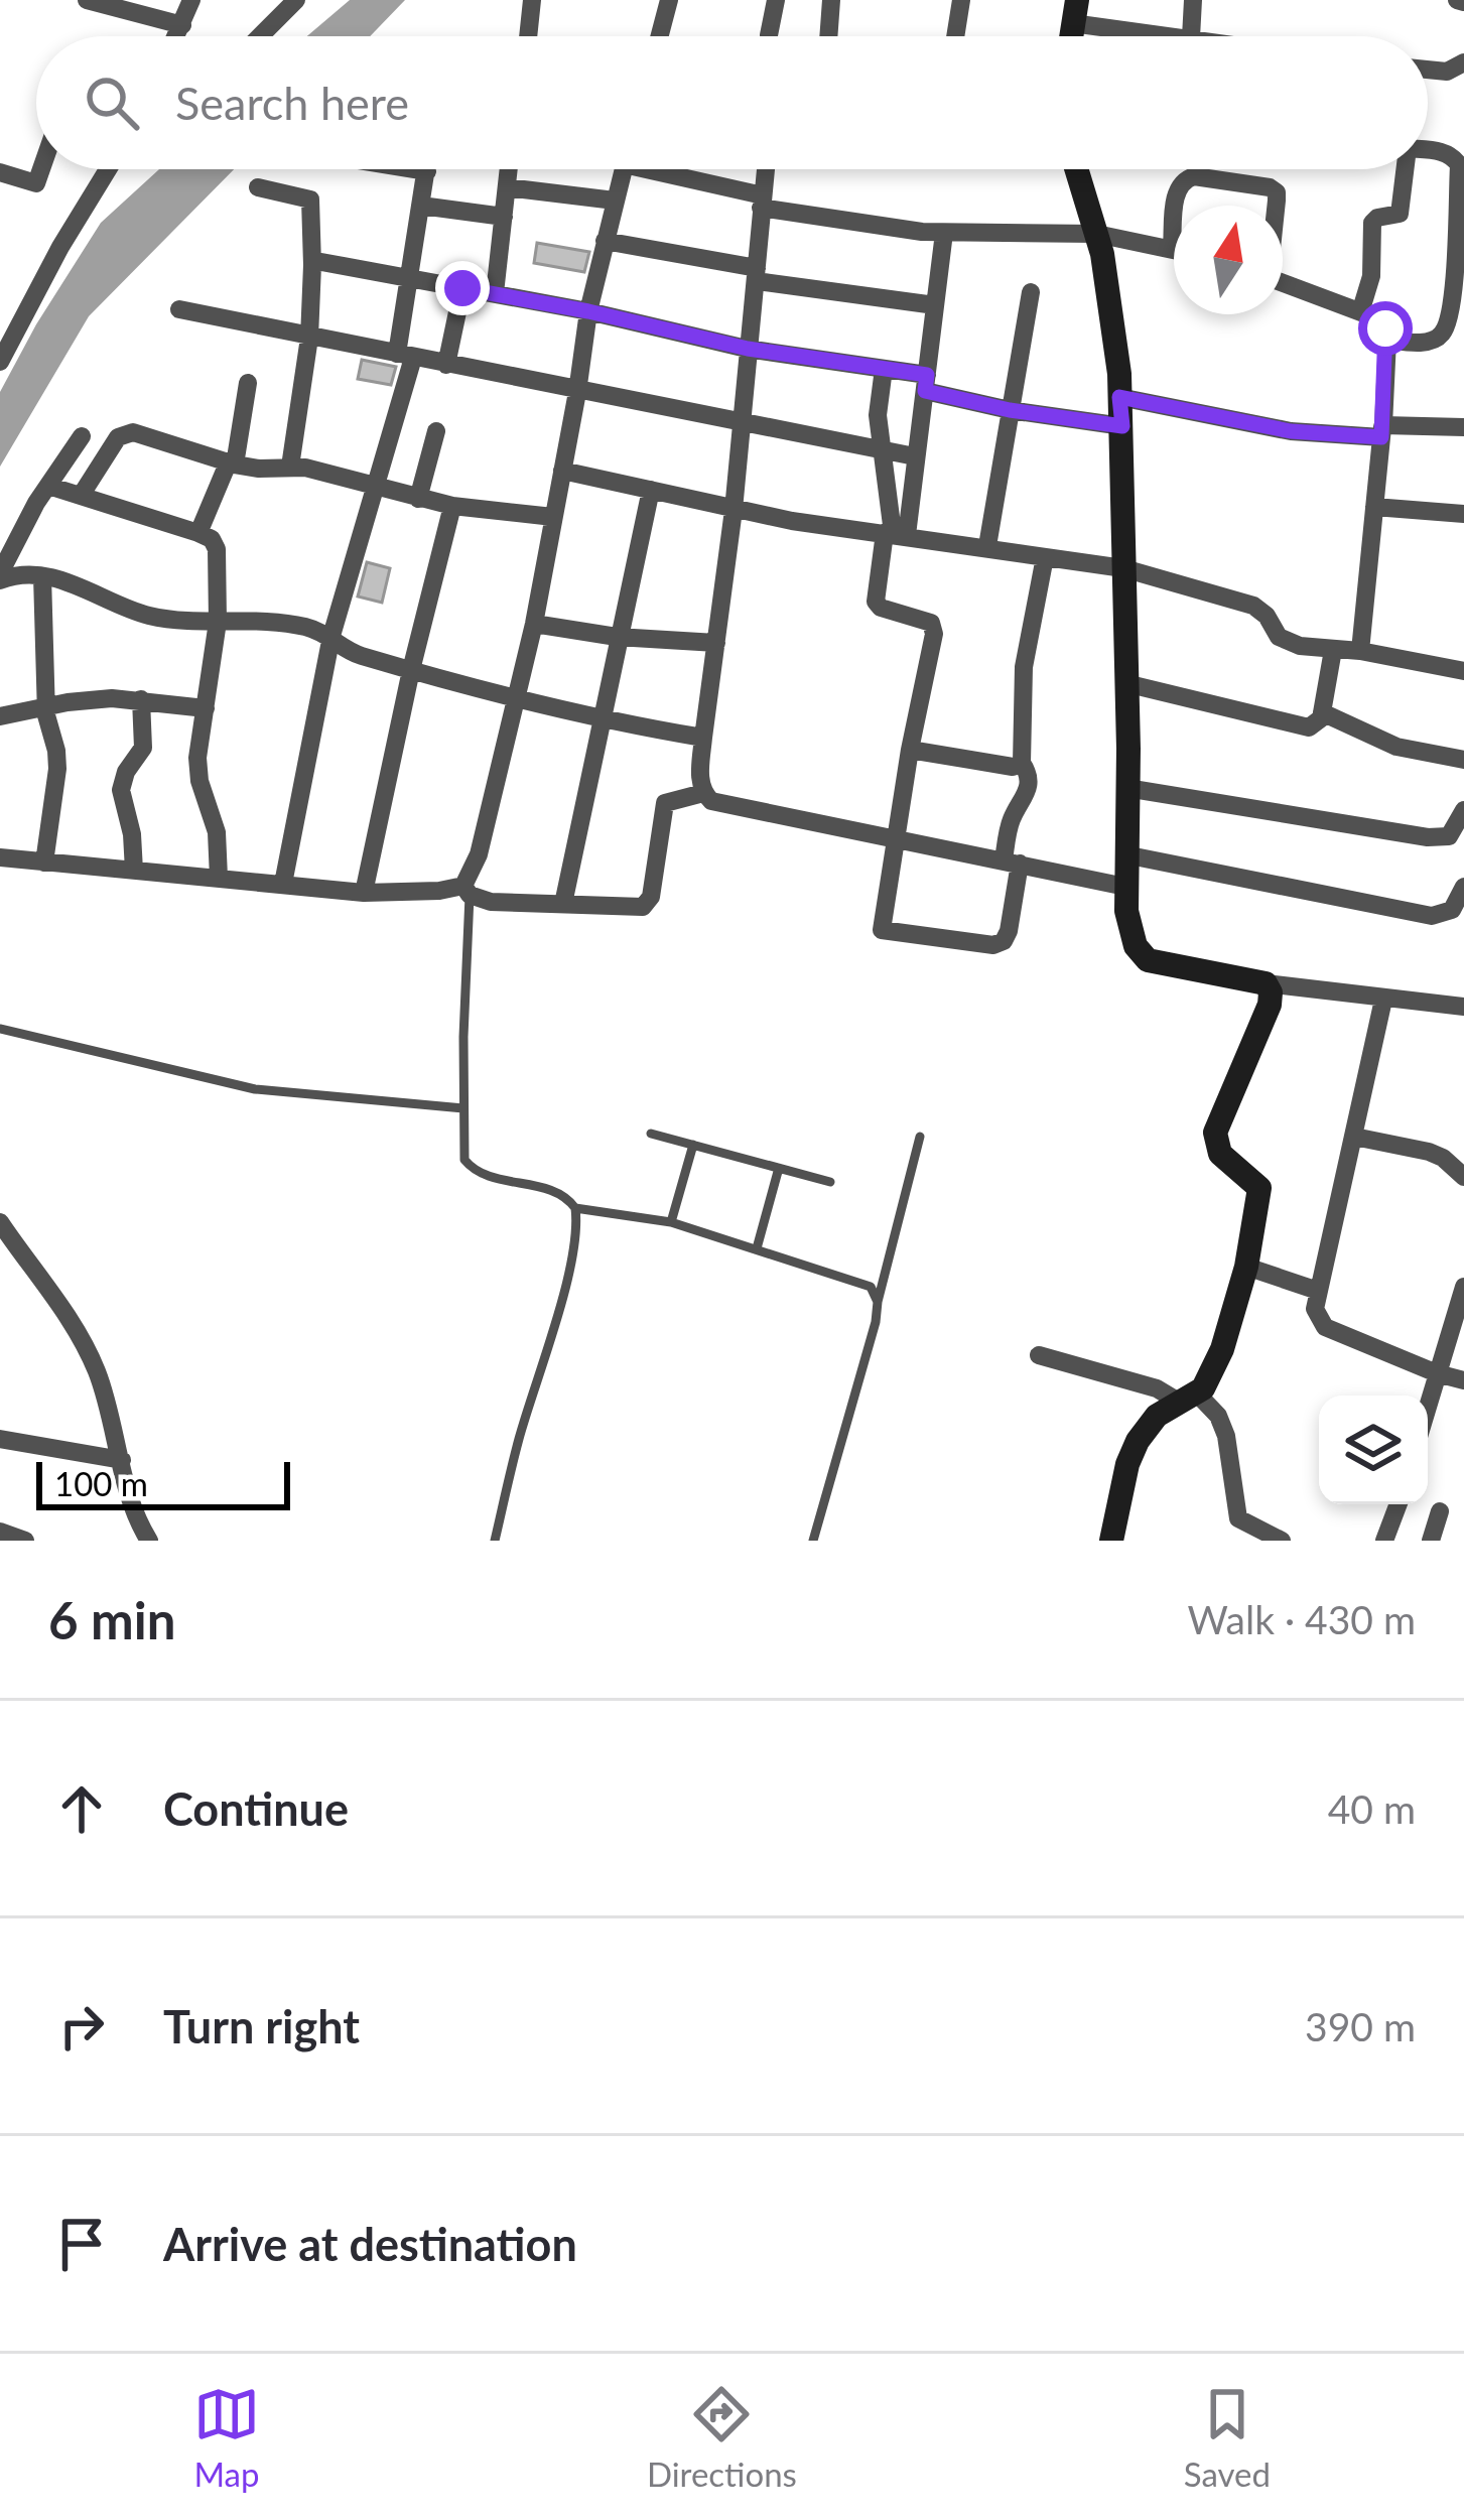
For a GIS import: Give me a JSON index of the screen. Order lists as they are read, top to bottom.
{
  "scale_bar": "100 m",
  "north": "top",
  "page": {
    "search": "Search here",
    "scale": "100 m",
    "heading": ["6 min", "Walk · 430 m"],
    "list": [
      ["Continue", "40 m"],
      ["Turn right", "390 m"],
      "Arrive at destination"
    ],
    "nav": ["Map", "Directions", "Saved"]
  }
}
